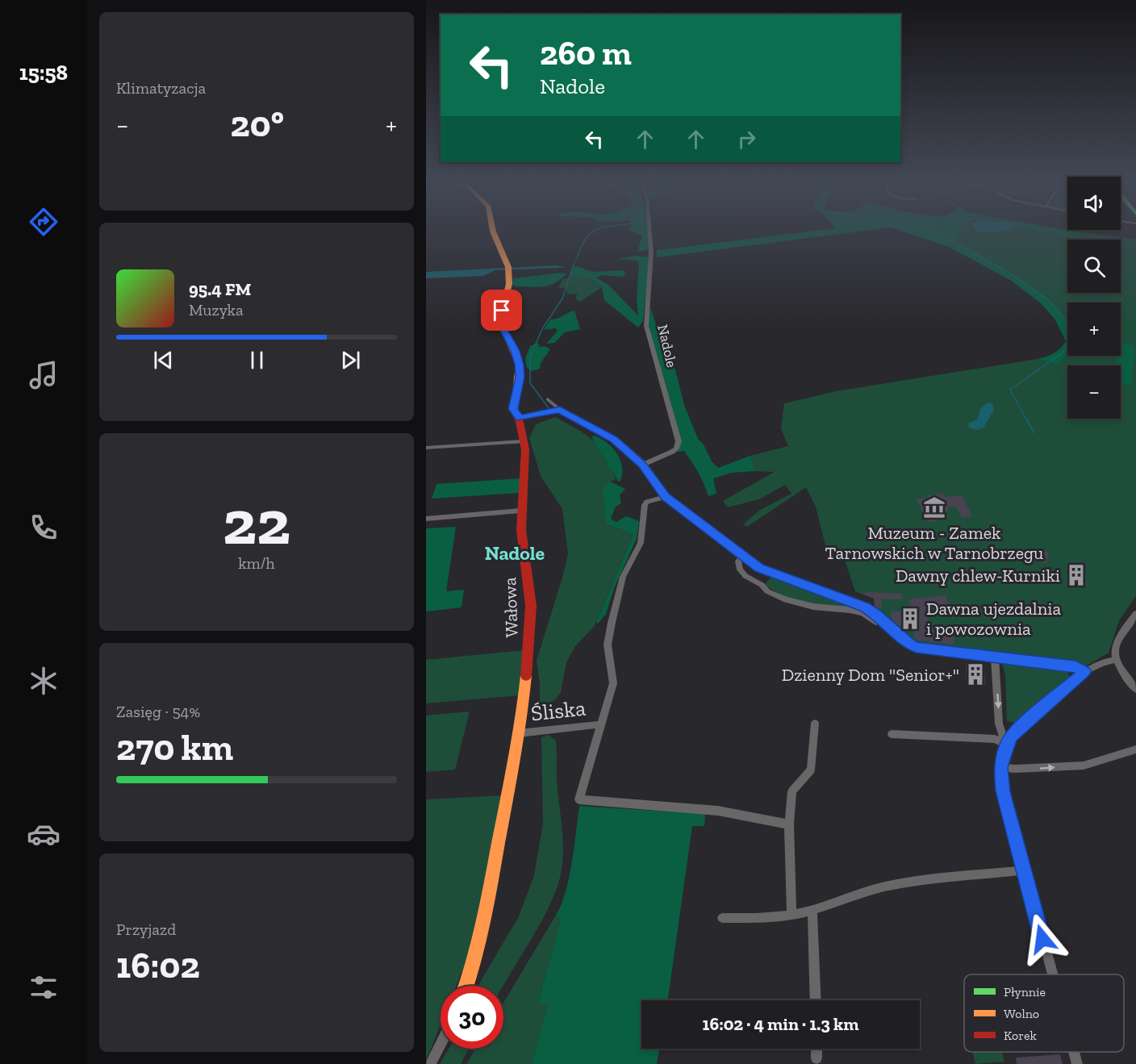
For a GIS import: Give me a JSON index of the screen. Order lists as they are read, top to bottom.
{
  "streets": {
    "street": ["Nadole", "Wałowa", "Śliska"]
  },
  "crossings": [
    ["Wałowa", "Śliska"]
  ],
  "districts": ["Nadole"],
  "places": {
    "museum": ["Muzeum - Zamek Tarnowskich w Tarnobrzegu"],
    "building": ["Dawny chlew-Kurniki", "Dawna ujezdalnia i powozownia", "Dzienny Dom \"Senior+\""]
  },
  "legend": ["Płynnie", "Wolno", "Korek"],
  "page": {
    "tabs": "15:58",
    "tile": [
      "Klimatyzacja",
      ["22", "km/h"],
      ["Zasięg · 54%", "270 km"],
      ["Przyjazd", "16:02"]
    ],
    "turn": ["260 m", "Nadole"],
    "heat": ["−", "20°", "+"],
    "map_buttons": ["+", "−"],
    "song": ["95.4 FM", "Muzyka"],
    "limit": "30",
    "trip": "16:02 · 4 min · 1.3 km"
  }
}
